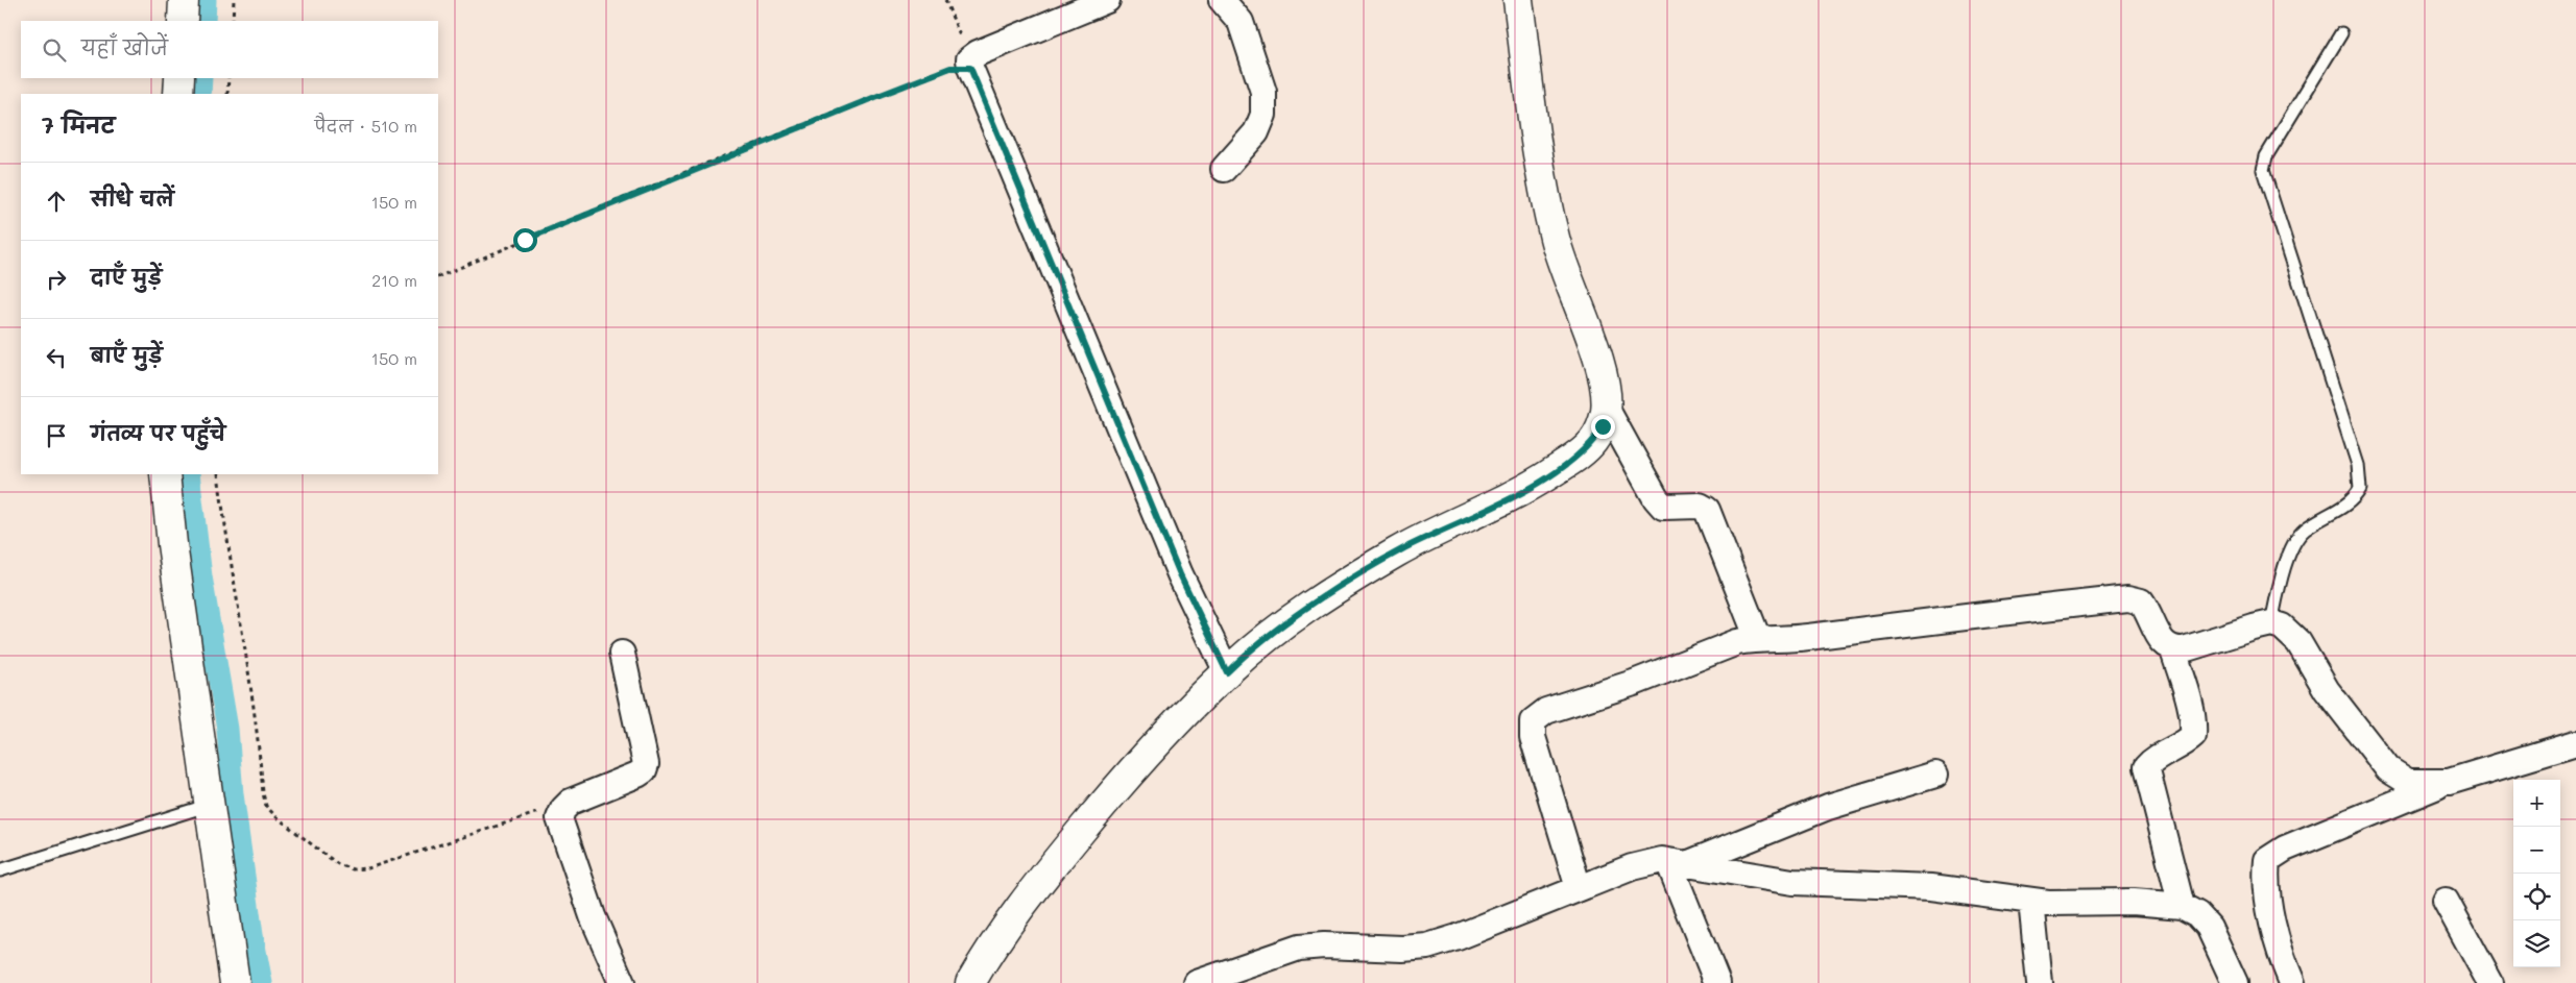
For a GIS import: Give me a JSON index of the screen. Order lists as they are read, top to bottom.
{
  "page": {
    "search": "यहाँ खोजें",
    "heading": ["7 मिनट", "पैदल · 510 m"],
    "list": [
      ["सीधे चलें", "150 m"],
      ["दाएँ मुड़ें", "210 m"],
      ["बाएँ मुड़ें", "150 m"],
      "गंतव्य पर पहुँचे"
    ],
    "map_buttons": ["+", "−"]
  }
}
